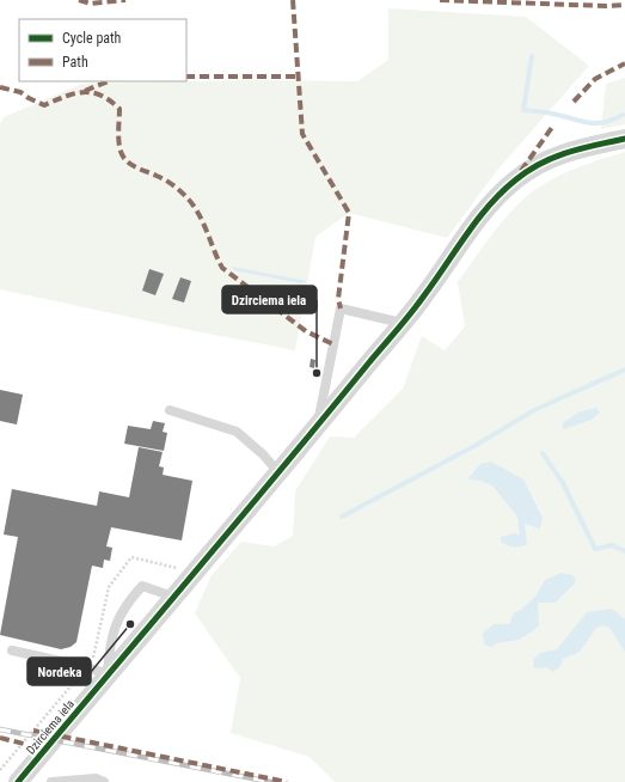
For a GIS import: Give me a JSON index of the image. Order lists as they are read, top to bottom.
{
  "streets": {
    "street": ["Dzirciema iela"]
  },
  "places": ["Dzirciema iela", "Nordeka"],
  "legend": ["Cycle path", "Path"]
}
